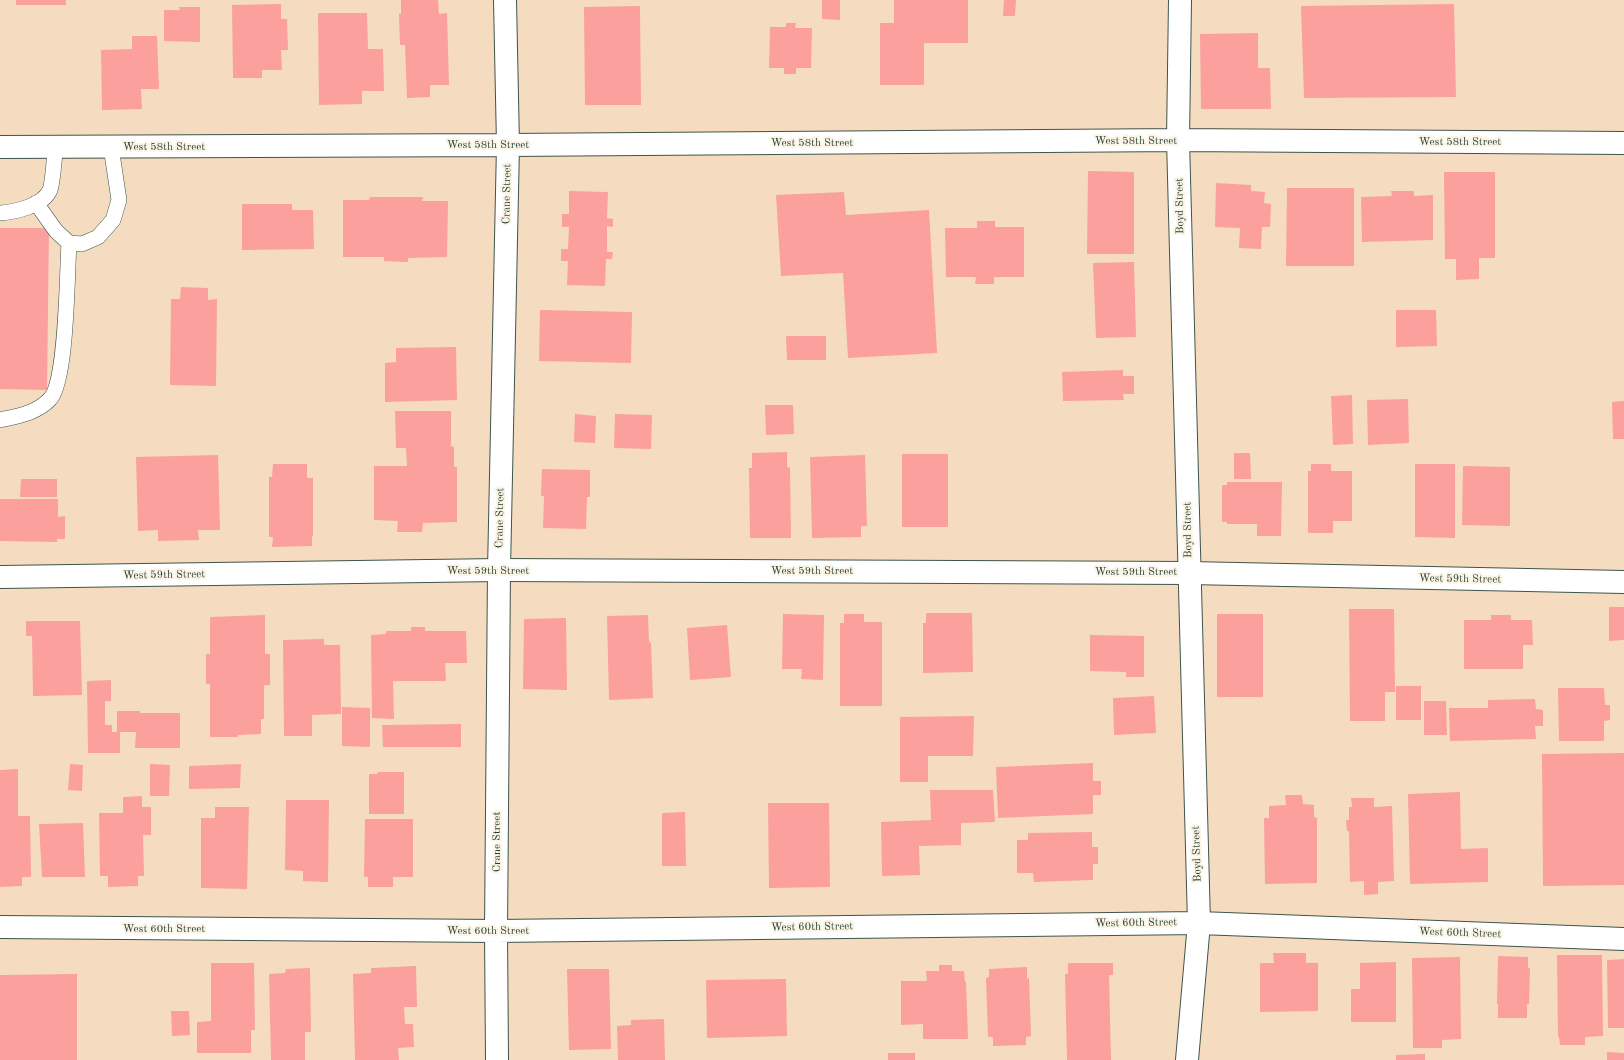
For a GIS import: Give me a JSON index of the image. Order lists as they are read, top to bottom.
{
  "streets": {
    "street": [
      "West 58th Street",
      "Crane Street",
      "Boyd Street",
      "West 59th Street",
      "West 60th Street"
    ]
  },
  "crossings": [
    ["West 58th Street", "Crane Street"],
    ["West 58th Street", "Boyd Street"],
    ["Crane Street", "West 59th Street"],
    ["Crane Street", "West 60th Street"],
    ["Boyd Street", "West 59th Street"],
    ["Boyd Street", "West 60th Street"]
  ]
}
